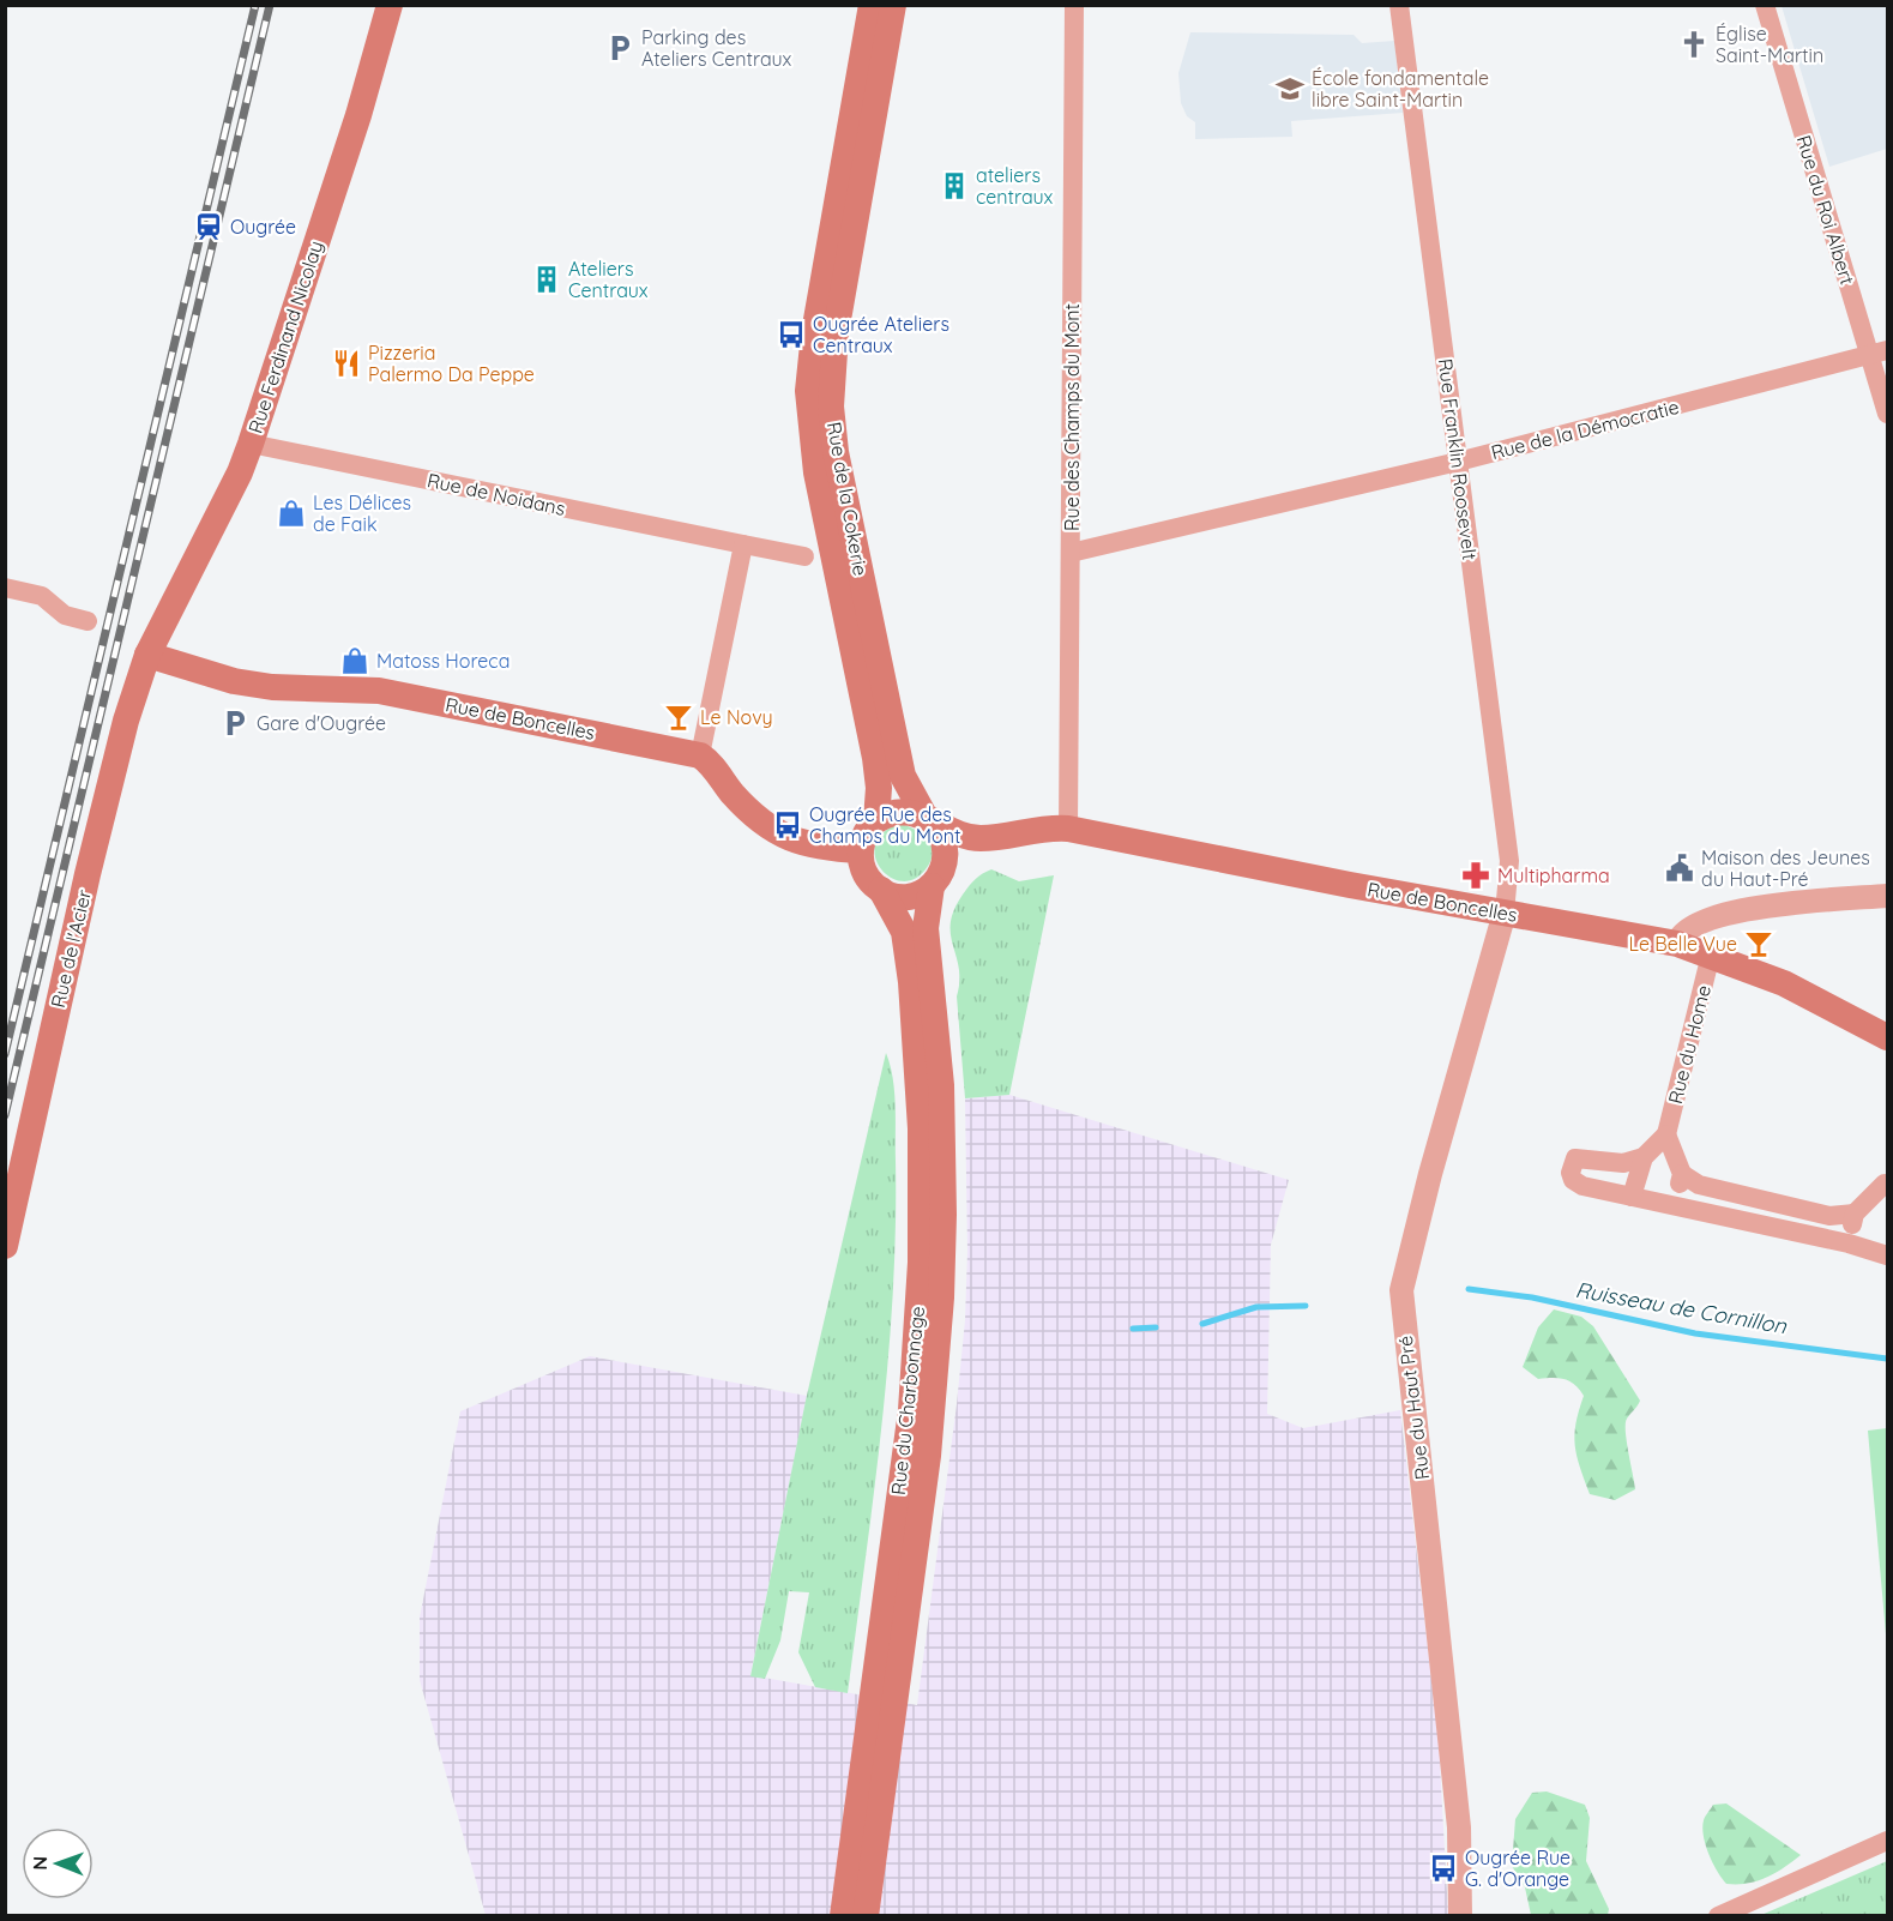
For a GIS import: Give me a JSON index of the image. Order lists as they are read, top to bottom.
{
  "streets": {
    "main road": [
      "Rue Ferdinand Nicolay",
      "Rue de la Cokerie",
      "Rue de Boncelles",
      "Rue de l'Acier",
      "Rue du Charbonnage"
    ],
    "street": [
      "Rue du Roi Albert",
      "Rue des Champs du Mont",
      "Rue de la Démocratie",
      "Rue Franklin Roosevelt",
      "Rue de Noidans",
      "Rue du Home",
      "Rue du Haut Pré"
    ]
  },
  "crossings": [
    ["Rue du Roi Albert", "Rue de la Démocratie"],
    ["Rue Ferdinand Nicolay", "Rue de Noidans"],
    ["Rue Ferdinand Nicolay", "Rue de Boncelles"],
    ["Rue Ferdinand Nicolay", "Rue de l'Acier"],
    ["Rue des Champs du Mont", "Rue de la Démocratie"],
    ["Rue des Champs du Mont", "Rue de Boncelles"],
    ["Rue de la Démocratie", "Rue Franklin Roosevelt"],
    ["Rue Franklin Roosevelt", "Rue de Boncelles"],
    ["Rue Franklin Roosevelt", "Rue du Haut Pré"],
    ["Rue de la Cokerie", "Rue de Boncelles"],
    ["Rue de la Cokerie", "Rue du Charbonnage"],
    ["Rue de Boncelles", "Rue de l'Acier"],
    ["Rue de Boncelles", "Rue du Home"],
    ["Rue de Boncelles", "Rue du Charbonnage"],
    ["Rue de Boncelles", "Rue du Haut Pré"]
  ],
  "water": ["Ruisseau de Cornillon"],
  "places": {
    "church": ["Église Saint-Martin"],
    "parking": ["Parking des Ateliers Centraux", "Gare d'Ougrée"],
    "school or university": ["École fondamentale libre Saint-Martin"],
    "building": ["ateliers centraux", "Ateliers Centraux"],
    "station": ["Ougrée"],
    "bus stop": ["Ougrée Ateliers Centraux", "Ougrée Rue des Champs du Mont", "Ougrée Rue G. d'Orange"],
    "restaurant": ["Pizzeria Palermo Da Peppe"],
    "shop": ["Les Délices de Faik", "Matoss Horeca"],
    "bar": ["Le Novy", "Le Belle Vue"],
    "public building": ["Maison des Jeunes du Haut-Pré"],
    "pharmacy": ["Multipharma"]
  },
  "north": "left"
}
